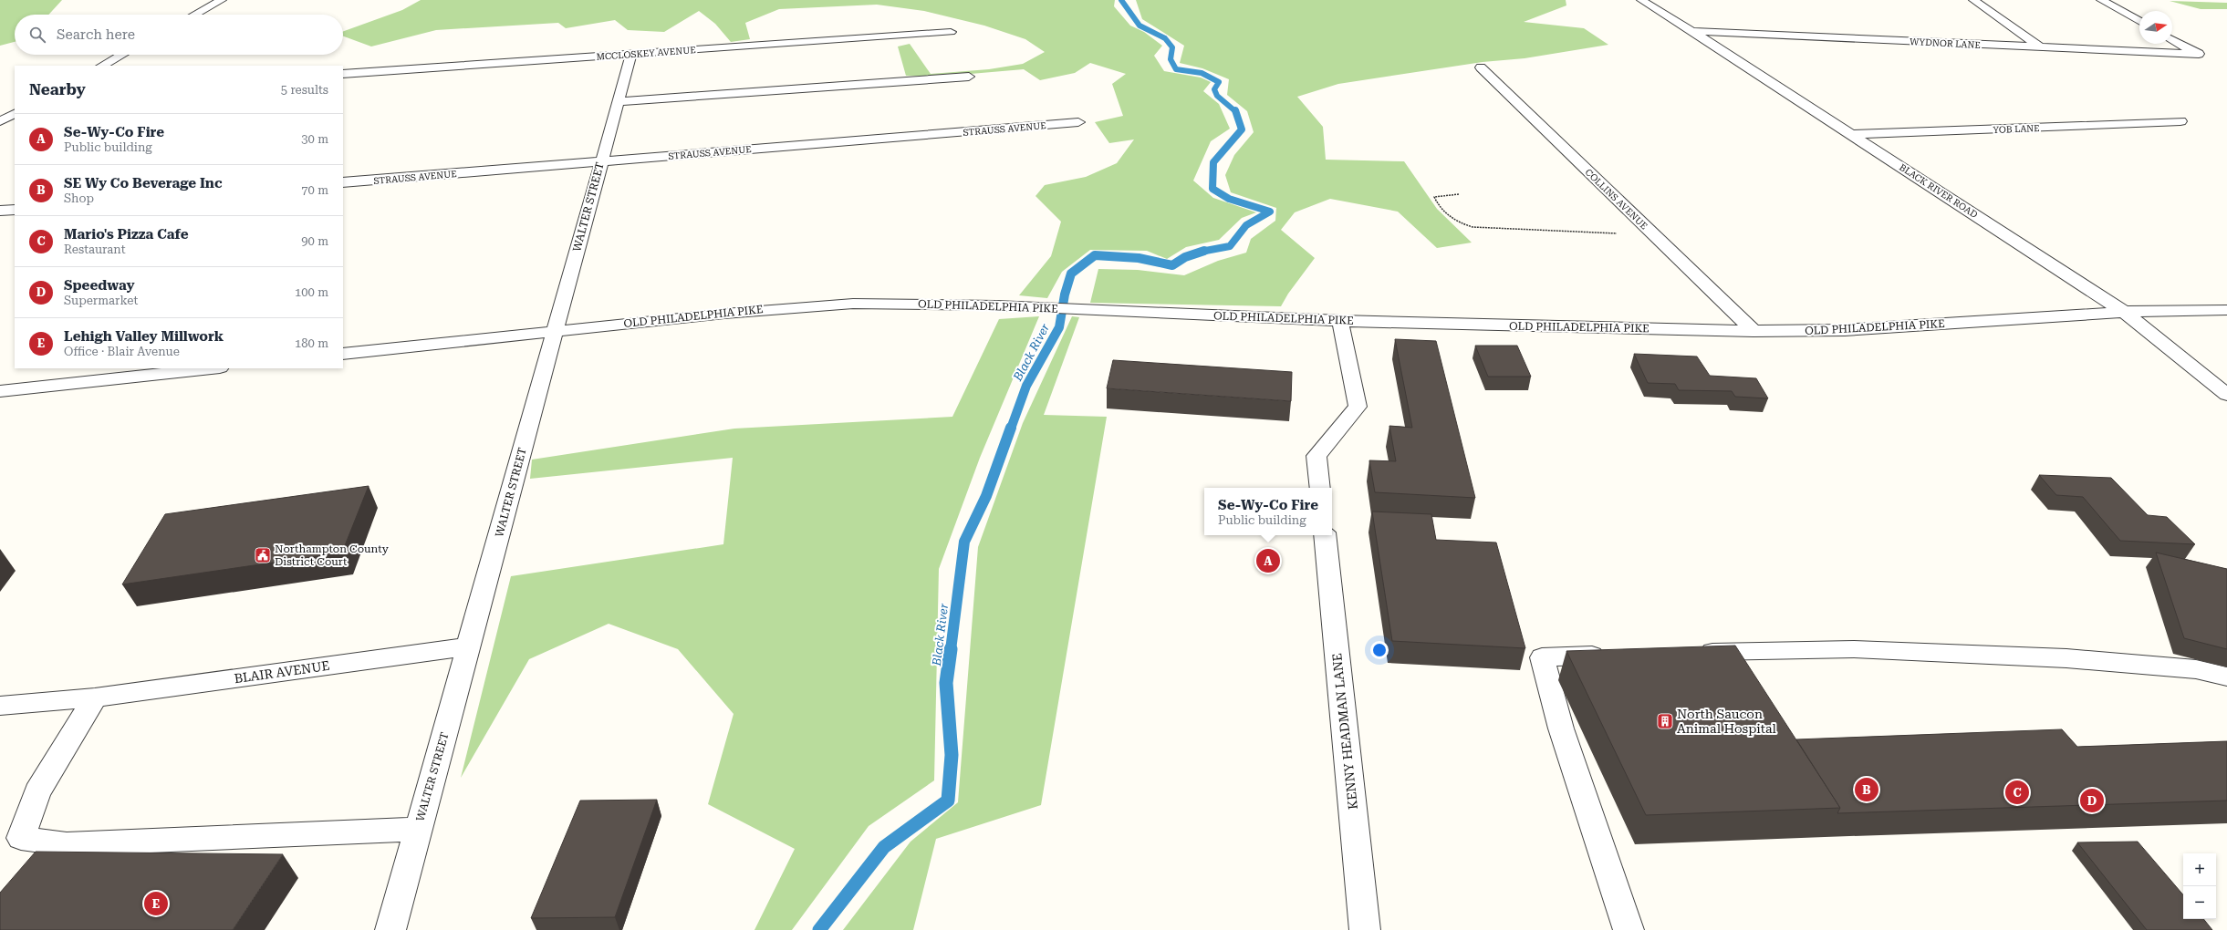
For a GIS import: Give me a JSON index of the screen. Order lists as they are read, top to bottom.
{
  "streets": {
    "street": [
      "WYDNOR LANE",
      "MCCLOSKEY AVENUE",
      "STRAUSS AVENUE",
      "YOB LANE",
      "BLACK RIVER ROAD",
      "COLLINS AVENUE",
      "WALTER STREET",
      "OLD PHILADELPHIA PIKE",
      "BLAIR AVENUE",
      "KENNY HEADMAN LANE"
    ]
  },
  "crossings": [
    ["WYDNOR LANE", "BLACK RIVER ROAD"],
    ["MCCLOSKEY AVENUE", "WALTER STREET"],
    ["STRAUSS AVENUE", "WALTER STREET"],
    ["YOB LANE", "BLACK RIVER ROAD"],
    ["BLACK RIVER ROAD", "OLD PHILADELPHIA PIKE"],
    ["COLLINS AVENUE", "OLD PHILADELPHIA PIKE"],
    ["WALTER STREET", "OLD PHILADELPHIA PIKE"],
    ["WALTER STREET", "BLAIR AVENUE"]
  ],
  "water": ["Black River"],
  "places": {
    "public building": ["Northampton County District Court"],
    "building": ["North Saucon Animal Hospital"]
  },
  "north": "right",
  "page": {
    "search": "Search here",
    "heading": ["Nearby", "5 results"],
    "list": [
      {
        "mark": "A",
        "name": "Se-Wy-Co Fire",
        "note": "Public building",
        "value": "30 m"
      },
      {
        "mark": "B",
        "name": "SE Wy Co Beverage Inc",
        "note": "Shop",
        "value": "70 m"
      },
      {
        "mark": "C",
        "name": "Mario's Pizza Cafe",
        "note": "Restaurant",
        "value": "90 m"
      },
      {
        "mark": "D",
        "name": "Speedway",
        "note": "Supermarket",
        "value": "100 m"
      },
      {
        "mark": "E",
        "name": "Lehigh Valley Millwork",
        "note": "Office · Blair Avenue",
        "value": "180 m"
      }
    ],
    "popup": ["Se-Wy-Co Fire", "Public building"],
    "pins": [
      "A",
      "B",
      "C",
      "D",
      "E"
    ],
    "map_buttons": ["+", "−"]
  }
}
